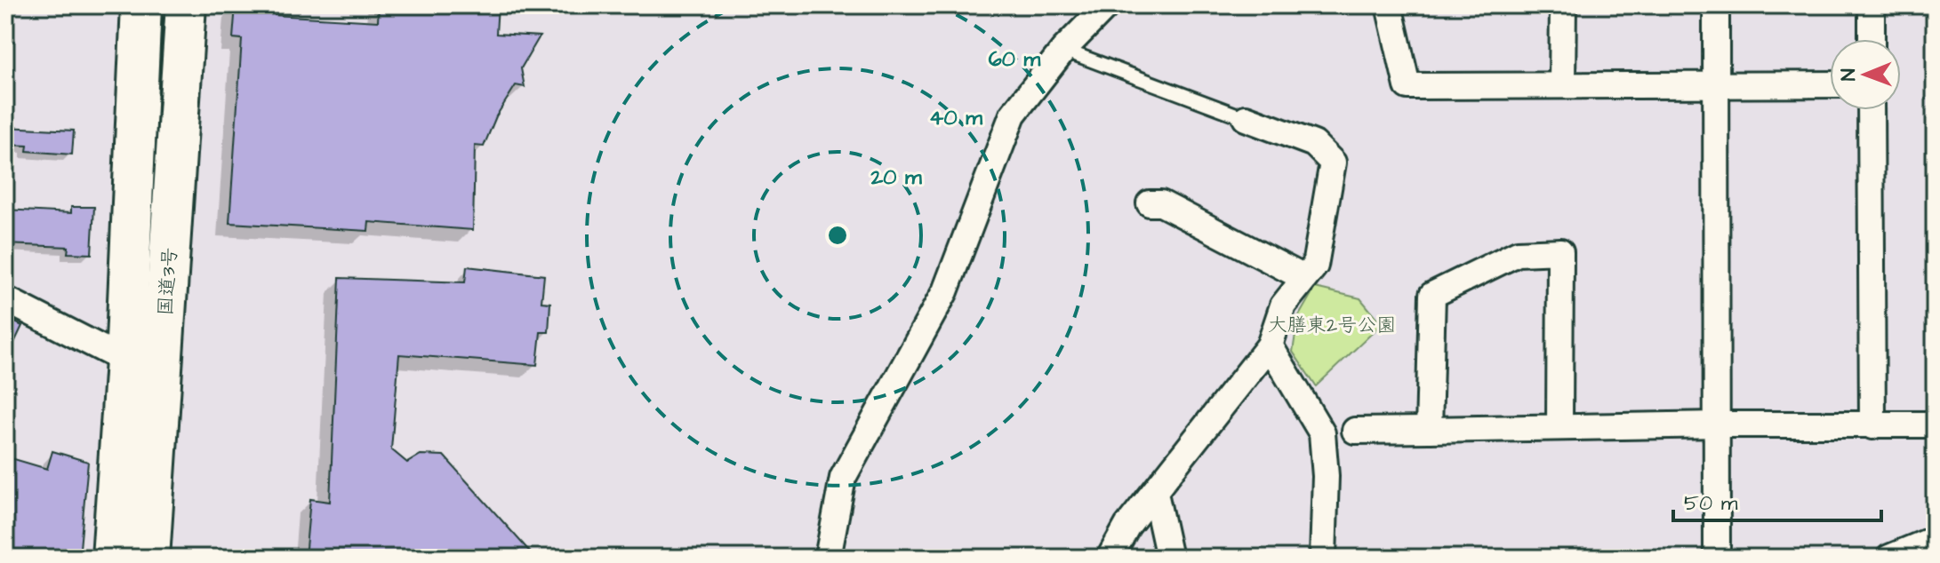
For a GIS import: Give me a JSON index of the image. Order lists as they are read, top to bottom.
{
  "streets": {
    "highway": ["国道3号"]
  },
  "parks": ["大膳東2号公園"],
  "scale_bar": "50 m",
  "north": "left",
  "rings": ["60 m", "40 m", "20 m"]
}
